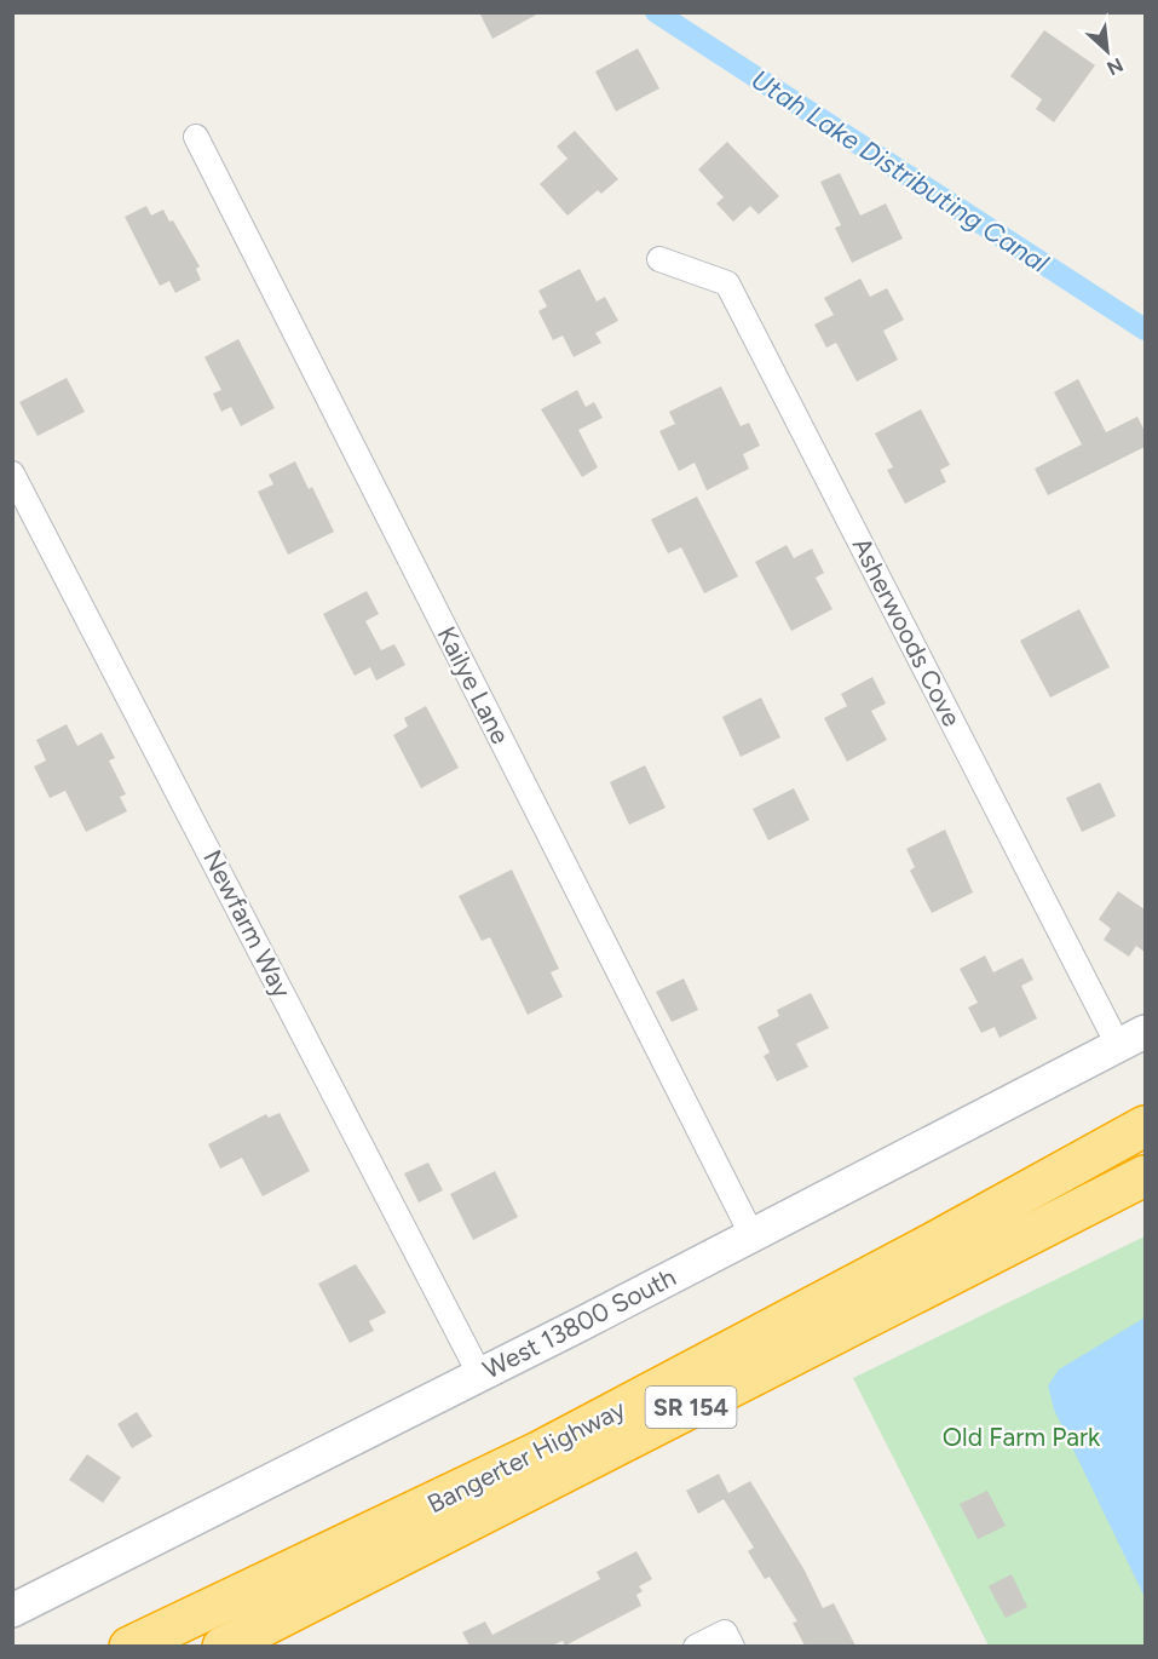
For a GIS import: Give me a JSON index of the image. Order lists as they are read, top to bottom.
{
  "streets": {
    "highway": ["SR 154", "Bangerter Highway"],
    "street": [
      "Asherwoods Cove",
      "Kailye Lane",
      "Newfarm Way",
      "West 13800 South"
    ]
  },
  "crossings": [
    ["Asherwoods Cove", "West 13800 South"],
    ["Kailye Lane", "West 13800 South"],
    ["Newfarm Way", "West 13800 South"]
  ],
  "water": ["Utah Lake Distributing Canal"],
  "parks": ["Old Farm Park"],
  "north": "bottom right"
}
